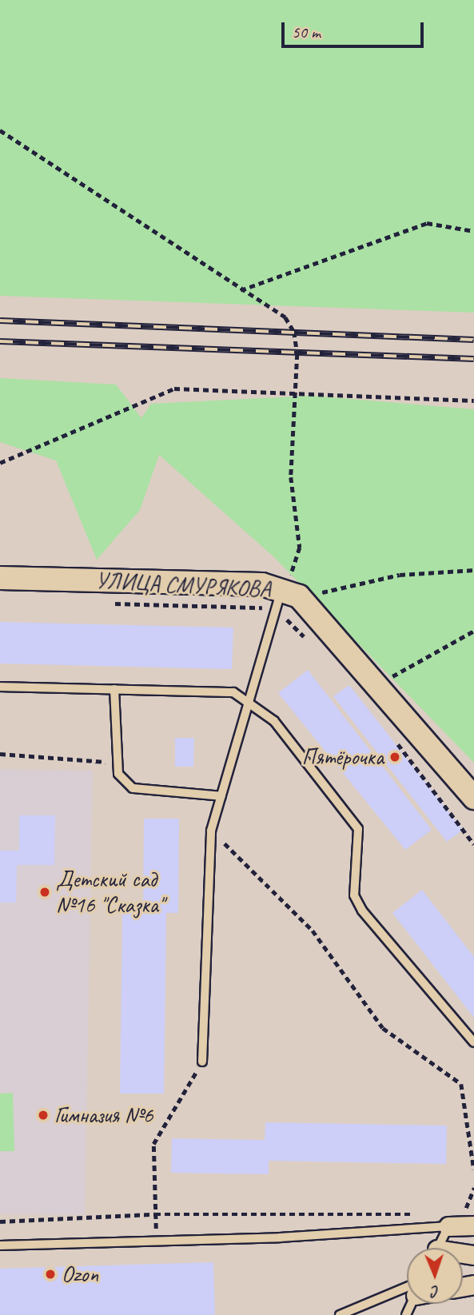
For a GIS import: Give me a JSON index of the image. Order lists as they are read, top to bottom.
{
  "streets": {
    "street": ["УЛИЦА СМУРЯКОВА"]
  },
  "places": [
    "Пятёрочка",
    "Детский сад №16 \"Сказка\"",
    "Гимназия №6",
    "Ozon"
  ],
  "scale_bar": "50 m",
  "north": "bottom"
}
